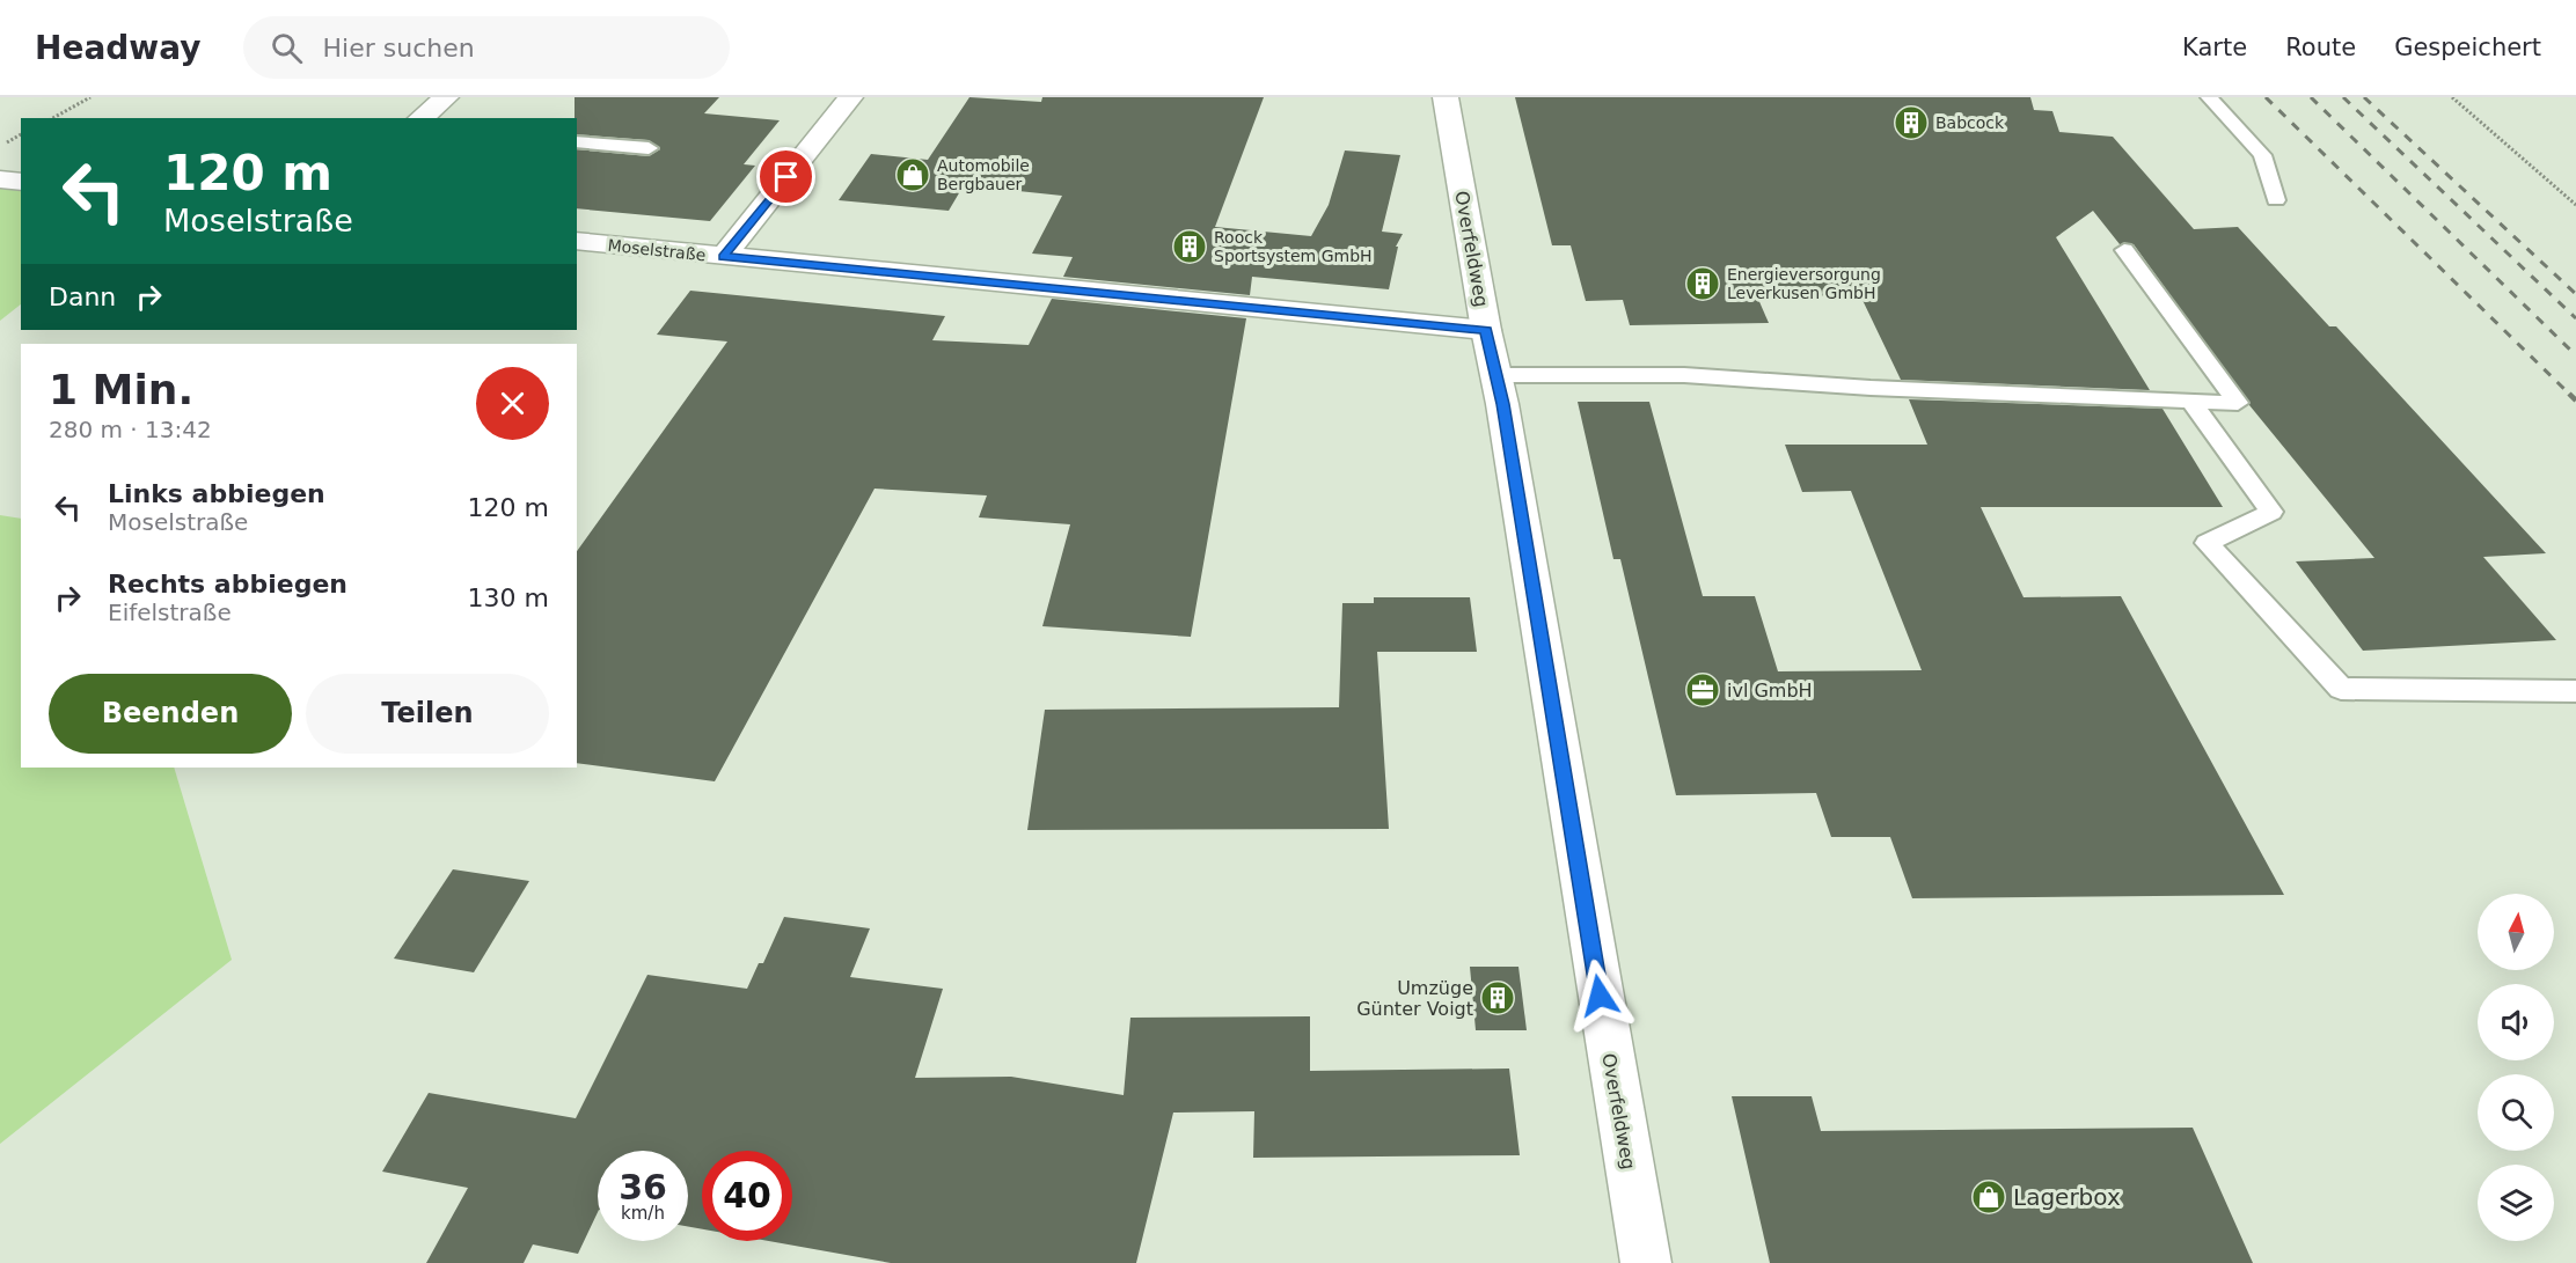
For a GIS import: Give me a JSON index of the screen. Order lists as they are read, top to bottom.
{
  "streets": {
    "street": ["Overfeldweg", "Moselstraße"]
  },
  "crossings": [
    ["Overfeldweg", "Moselstraße"]
  ],
  "places": {
    "building": [
      "Babcock",
      "Roock Sportsystem GmbH",
      "Energieversorgung Leverkusen GmbH",
      "Umzüge Günter Voigt"
    ],
    "shop": ["Automobile Bergbauer", "Lagerbox"],
    "office": ["ivl GmbH"]
  },
  "north": "top",
  "page": {
    "header": "Headway",
    "search": "Hier suchen",
    "nav": ["Karte", "Route", "Gespeichert"],
    "turn": ["120 m", "Moselstraße"],
    "then": "Dann",
    "heading": ["1 Min.", "280 m · 13:42"],
    "list": [
      {
        "name": "Links abbiegen",
        "note": "Moselstraße",
        "value": "120 m"
      },
      {
        "name": "Rechts abbiegen",
        "note": "Eifelstraße",
        "value": "130 m"
      }
    ],
    "buttons": ["Beenden", "Teilen"],
    "speed": "36 km/h",
    "limit": "40"
  }
}
